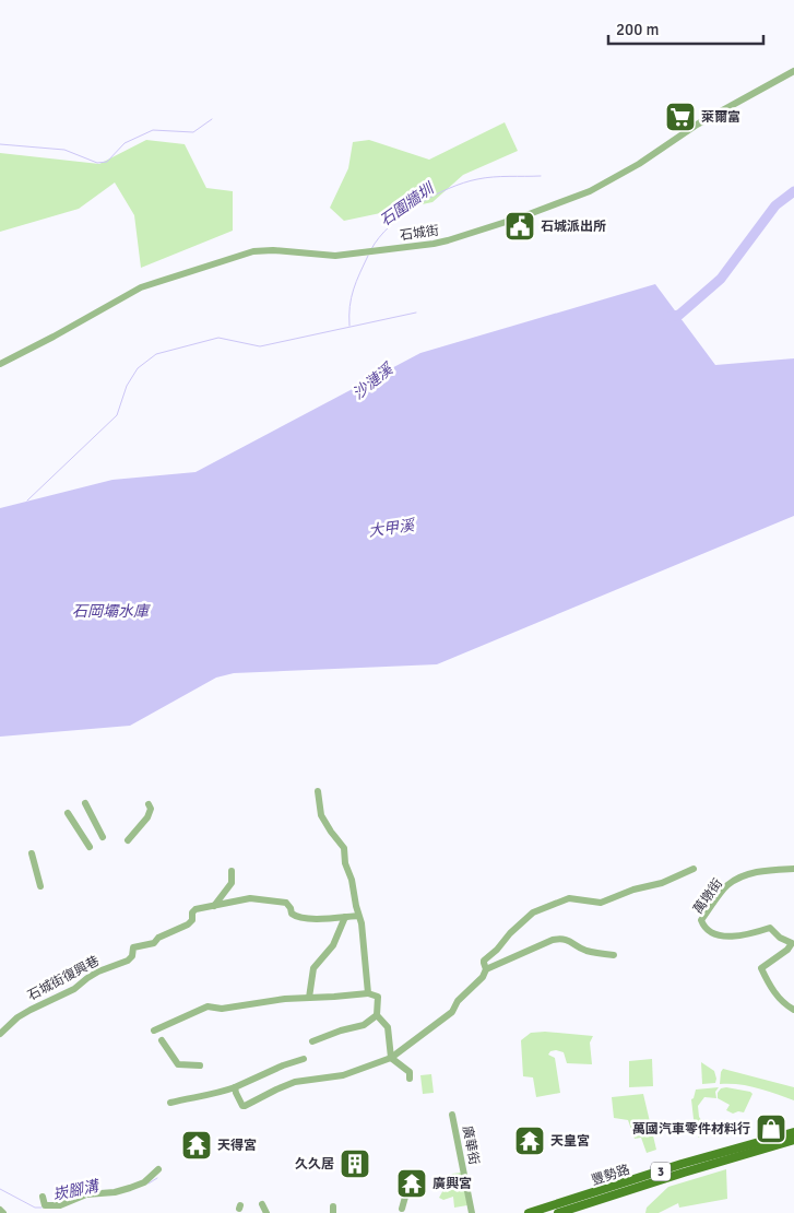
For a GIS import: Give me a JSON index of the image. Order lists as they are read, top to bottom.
{
  "streets": {
    "main road": ["3", "豐勢路"],
    "street": [
      "石城街",
      "萬墩街",
      "石城街復興巷",
      "廣華街"
    ]
  },
  "water": [
    "石圍牆圳",
    "沙漣溪",
    "大甲溪",
    "石岡壩水庫",
    "崁腳溝"
  ],
  "places": {
    "supermarket": ["萊爾富"],
    "public building": ["石城派出所"],
    "shop": ["萬國汽車零件材料行"],
    "temple": ["天皇宮", "天得宮", "廣興宮"],
    "building": ["久久居"]
  },
  "scale_bar": "200 m"
}
